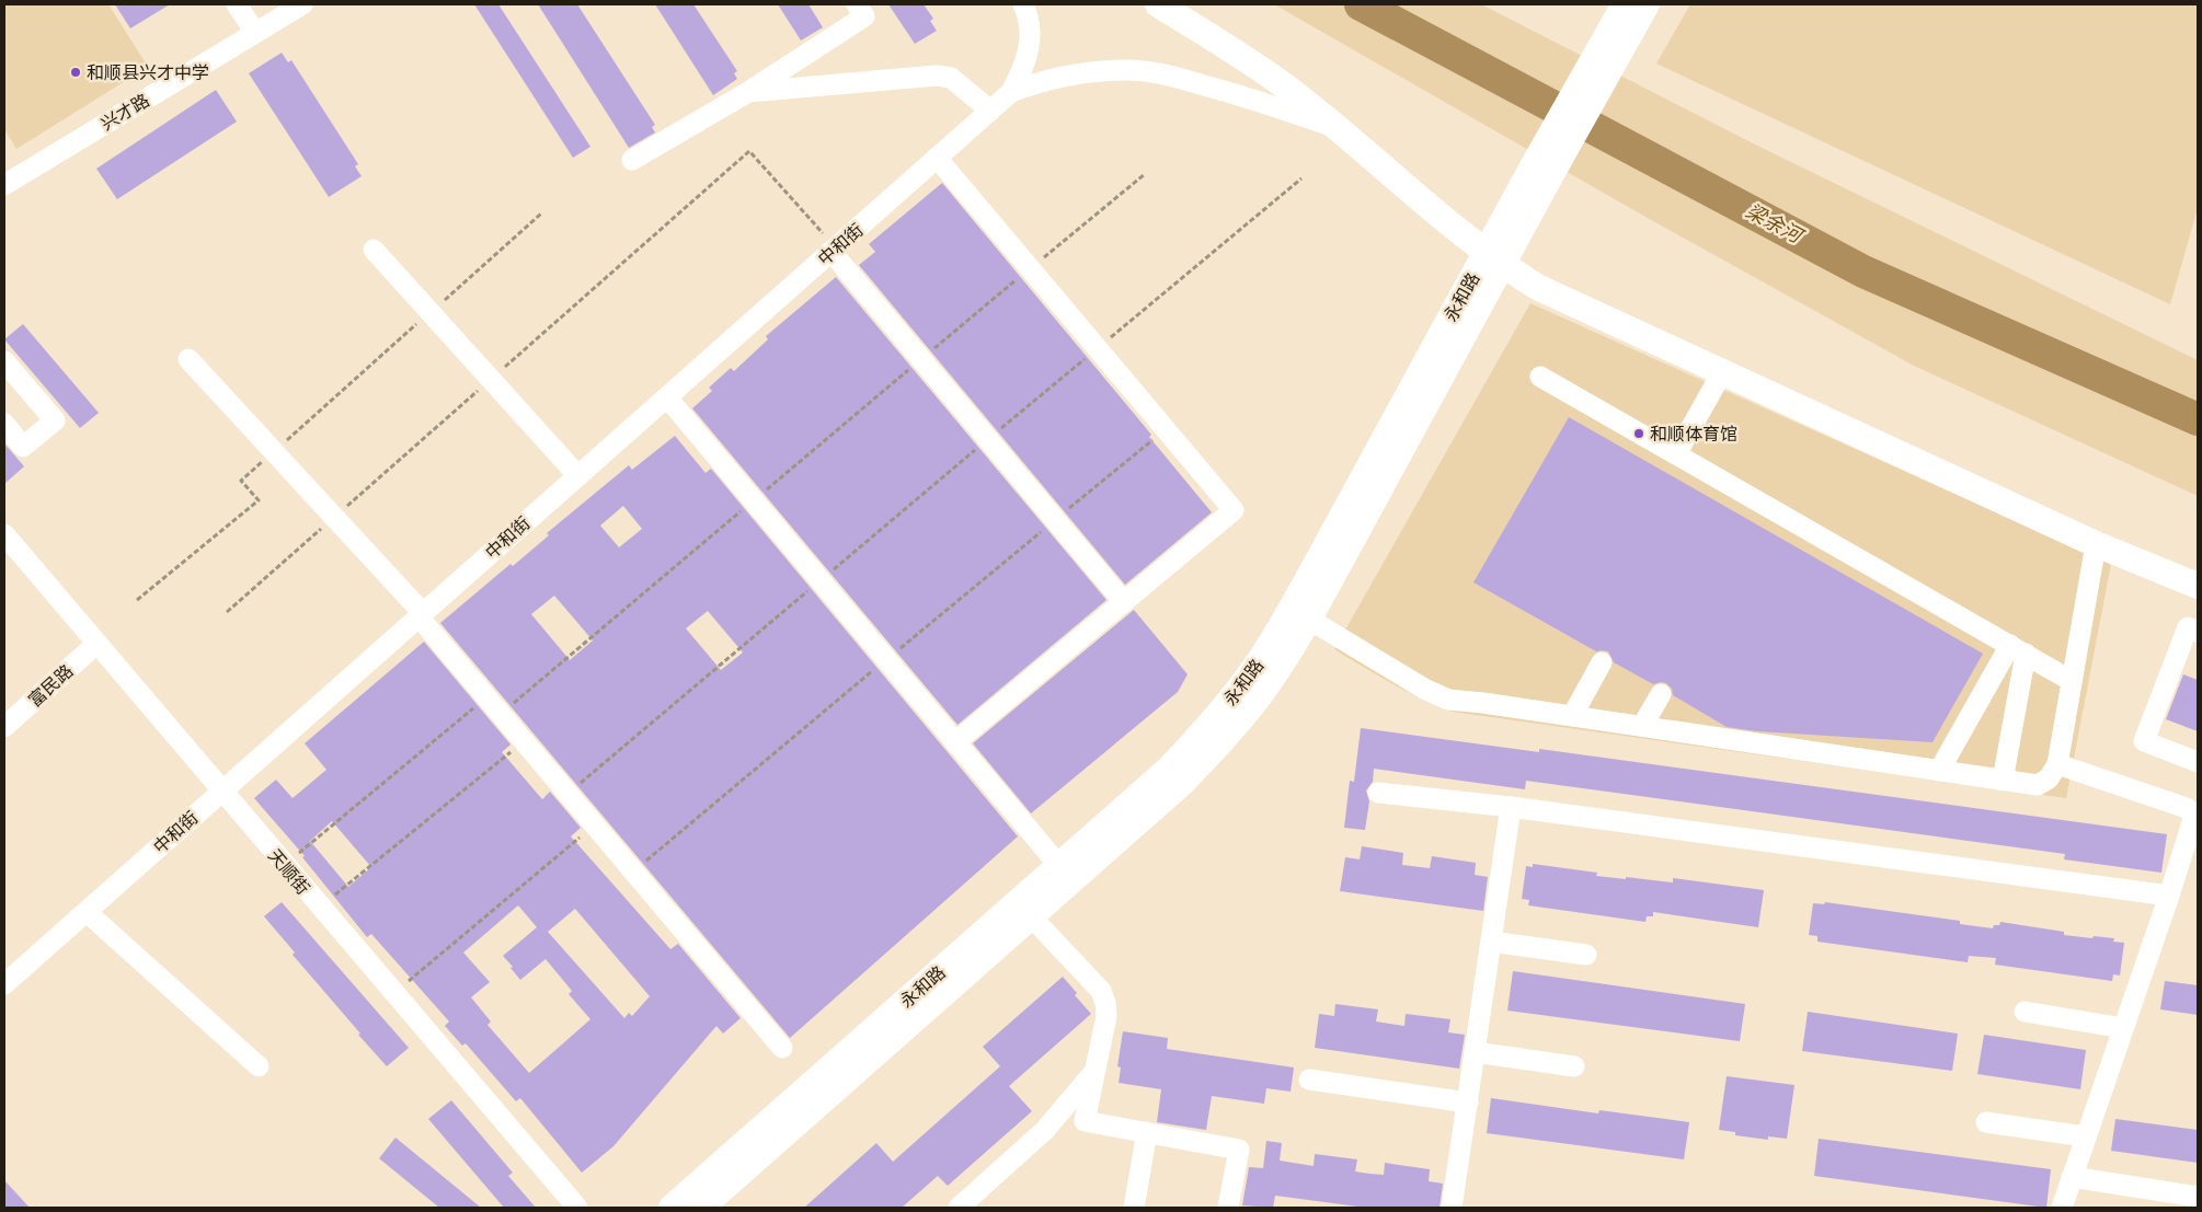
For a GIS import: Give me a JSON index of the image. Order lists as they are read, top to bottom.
{
  "streets": {
    "main road": ["永和路"],
    "street": [
      "兴才路",
      "中和街",
      "富民路",
      "天顺街"
    ]
  },
  "crossings": [
    ["中和街", "天顺街"],
    ["富民路", "天顺街"]
  ],
  "water": ["梁余河"],
  "places": ["和顺县兴才中学", "和顺体育馆"]
}
